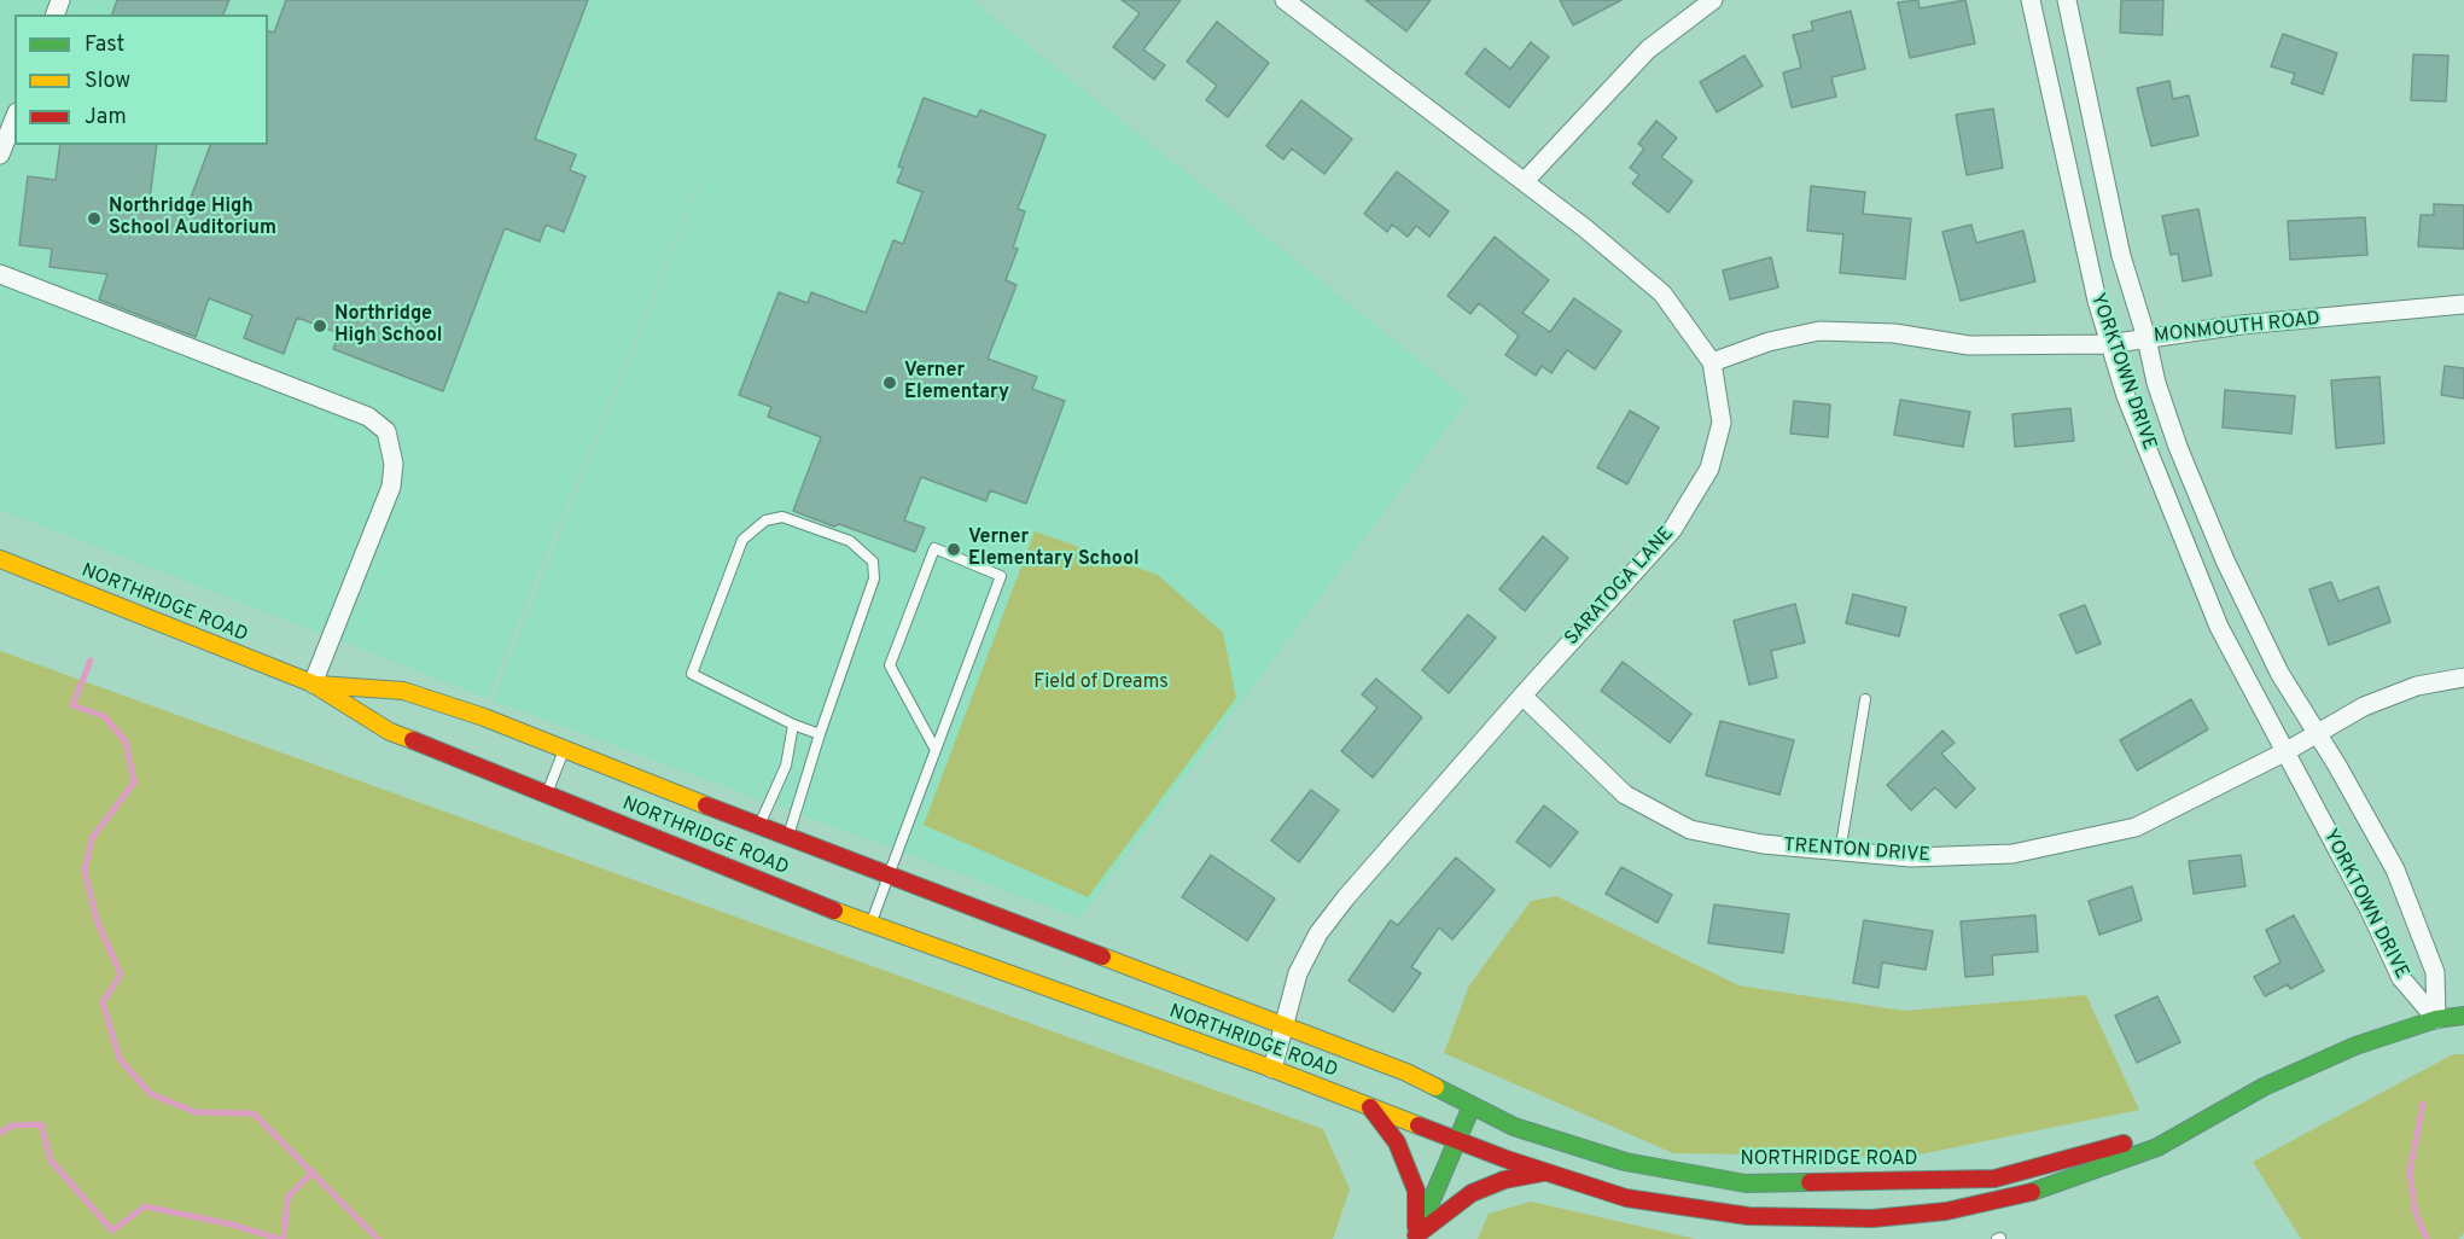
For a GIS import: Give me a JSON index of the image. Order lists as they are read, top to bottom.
{
  "streets": {
    "main road": ["NORTHRIDGE ROAD"],
    "street": [
      "MONMOUTH ROAD",
      "YORKTOWN DRIVE",
      "SARATOGA LANE",
      "TRENTON DRIVE"
    ]
  },
  "crossings": [
    ["MONMOUTH ROAD", "YORKTOWN DRIVE"],
    ["MONMOUTH ROAD", "SARATOGA LANE"],
    ["YORKTOWN DRIVE", "NORTHRIDGE ROAD"],
    ["YORKTOWN DRIVE", "TRENTON DRIVE"],
    ["SARATOGA LANE", "NORTHRIDGE ROAD"],
    ["SARATOGA LANE", "TRENTON DRIVE"]
  ],
  "parks": ["Field of Dreams"],
  "places": [
    "Northridge High School Auditorium",
    "Northridge High School",
    "Verner Elementary",
    "Verner Elementary School"
  ],
  "legend": ["Fast", "Slow", "Jam"]
}
